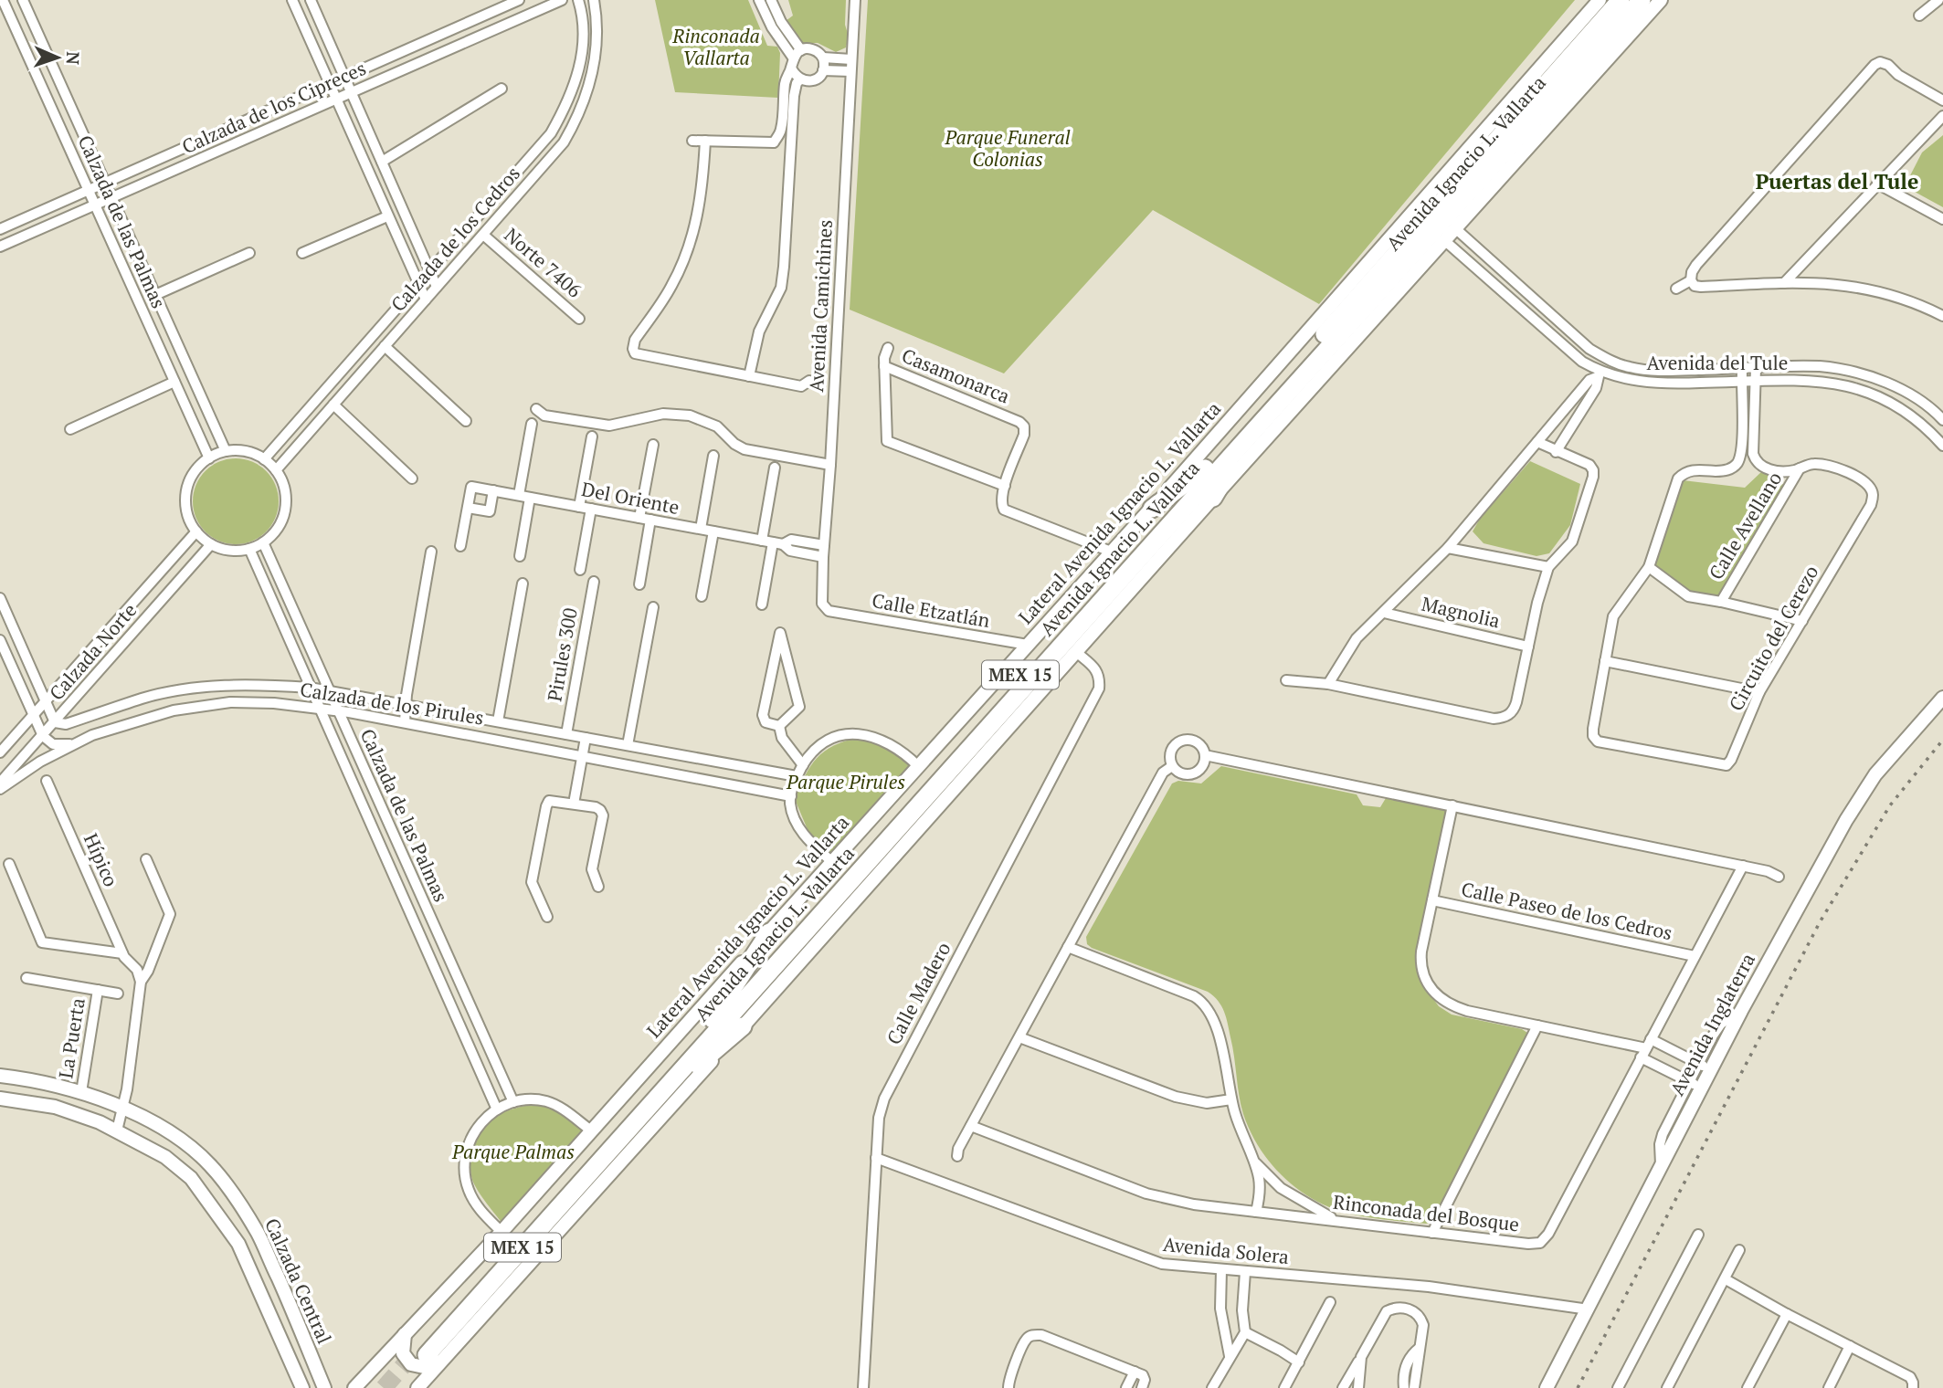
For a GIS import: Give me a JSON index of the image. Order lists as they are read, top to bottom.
{
  "streets": {
    "highway": ["Avenida Ignacio L. Vallarta", "MEX 15"],
    "street": [
      "Calzada de los Cipreces",
      "Calzada de las Palmas",
      "Calzada de los Cedros",
      "Norte 7406",
      "Avenida Camichines",
      "Avenida del Tule",
      "Casamonarca",
      "Del Oriente",
      "Lateral Avenida Ignacio L. Vallarta",
      "Calle Avellano",
      "Calle Etzatlán",
      "Magnolia",
      "Circuito del Cerezo",
      "Calzada Norte",
      "Pirules 300",
      "Calzada de los Pirules",
      "Hípico",
      "Calle Paseo de los Cedros",
      "Calle Madero",
      "Avenida Inglaterra",
      "La Puerta",
      "Rinconada del Bosque",
      "Avenida Solera",
      "Calzada Central"
    ]
  },
  "crossings": [
    ["Calzada de los Cipreces", "Calzada de las Palmas"],
    ["Calzada de las Palmas", "Calzada de los Cedros"],
    ["Calzada de las Palmas", "Calzada Norte"],
    ["Calzada de las Palmas", "Calzada de los Pirules"],
    ["Calzada de los Cedros", "Norte 7406"],
    ["Calzada de los Cedros", "Calzada Norte"],
    ["Avenida Camichines", "Calle Etzatlán"],
    ["Lateral Avenida Ignacio L. Vallarta", "Calle Etzatlán"],
    ["Calle Avellano", "Circuito del Cerezo"],
    ["Calzada Norte", "Calzada de los Pirules"],
    ["Pirules 300", "Calzada de los Pirules"],
    ["Calle Paseo de los Cedros", "Rinconada del Bosque"],
    ["Calle Madero", "Avenida Solera"],
    ["Avenida Inglaterra", "Avenida Solera"],
    ["La Puerta", "Calzada Central"]
  ],
  "districts": ["Puertas del Tule"],
  "parks": [
    "Rinconada Vallarta",
    "Parque Funeral Colonias",
    "Parque Pirules",
    "Parque Palmas"
  ],
  "north": "right"
}
